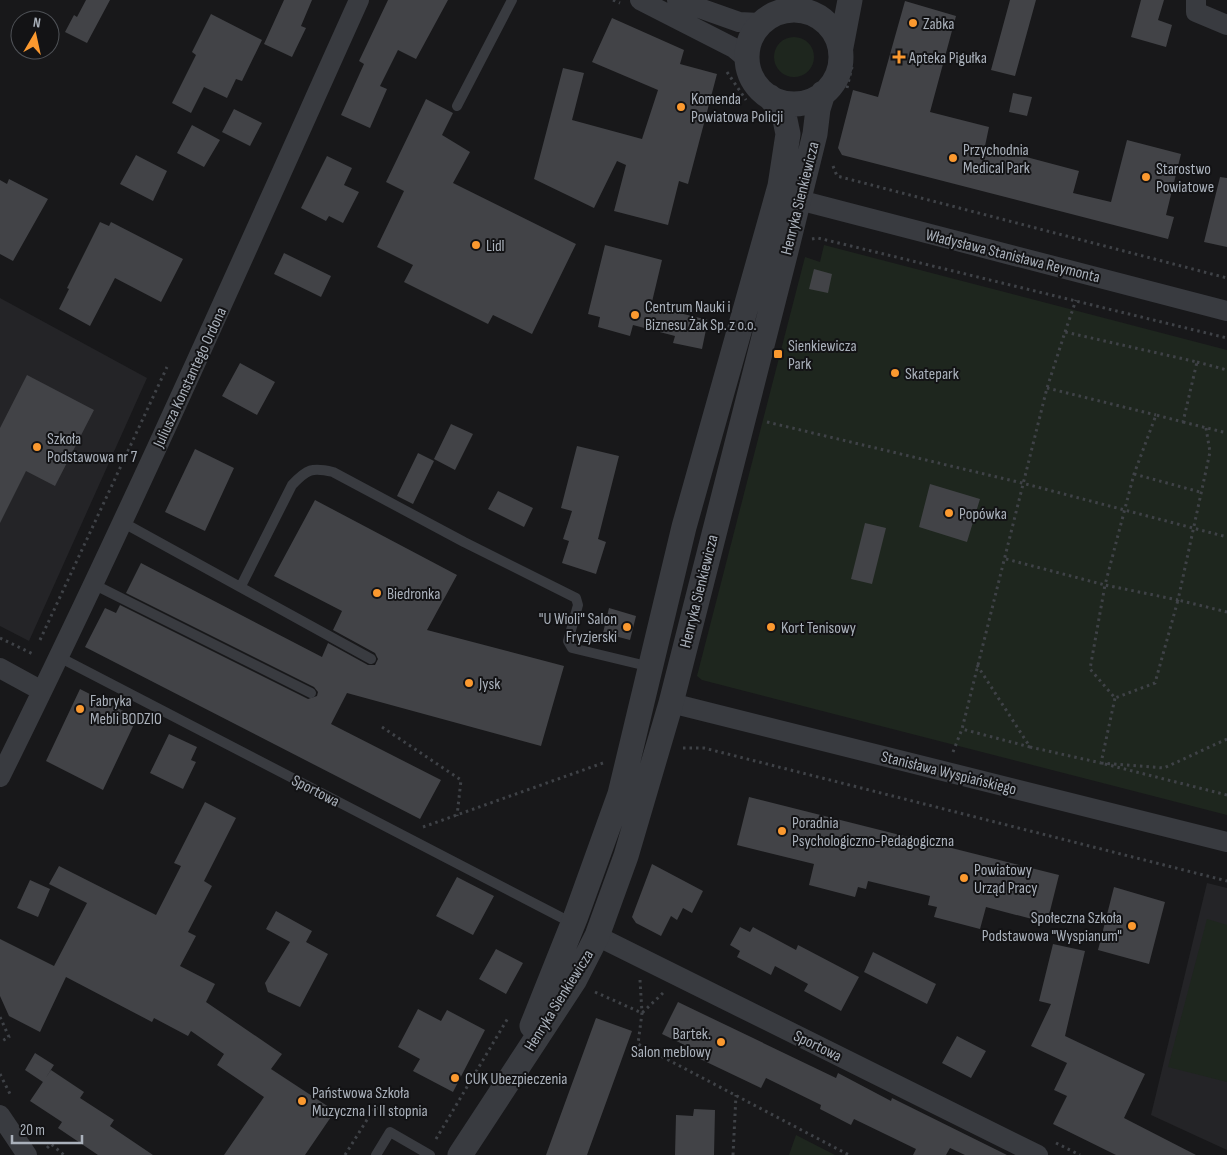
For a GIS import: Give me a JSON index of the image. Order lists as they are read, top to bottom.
{
  "streets": {
    "street": [
      "Henryka Sienkiewicza",
      "Władysława Stanisława Reymonta",
      "Juliusza Konstantego Ordona",
      "Stanisława Wyspiańskiego",
      "Sportowa"
    ]
  },
  "crossings": [
    ["Henryka Sienkiewicza", "Władysława Stanisława Reymonta"],
    ["Henryka Sienkiewicza", "Stanisława Wyspiańskiego"],
    ["Henryka Sienkiewicza", "Sportowa"],
    ["Juliusza Konstantego Ordona", "Sportowa"]
  ],
  "places": {
    "other": [
      "Zabka",
      "Komenda Powiatowa Policji",
      "Przychodnia Medical Park",
      "Starostwo Powiatowe",
      "Lidl",
      "Centrum Nauki i Biznesu Żak Sp. z o.o.",
      "Skatepark",
      "Szkoła Podstawowa nr 7",
      "Popówka",
      "Biedronka",
      "\"U Wioli\" Salon Fryzjerski",
      "Kort Tenisowy",
      "Jysk",
      "Fabryka Mebli BODZIO",
      "Poradnia Psychologiczno-Pedagogiczna",
      "Powiatowy Urząd Pracy",
      "Społeczna Szkoła Podstawowa \"Wyspianum\"",
      "Bartek. Salon meblowy",
      "CUK Ubezpieczenia",
      "Państwowa Szkoła Muzyczna I i II stopnia"
    ],
    "health": ["Apteka Pigułka"],
    "transit": ["Sienkiewicza Park"]
  },
  "scale_bar": "20 m",
  "north": "top"
}
